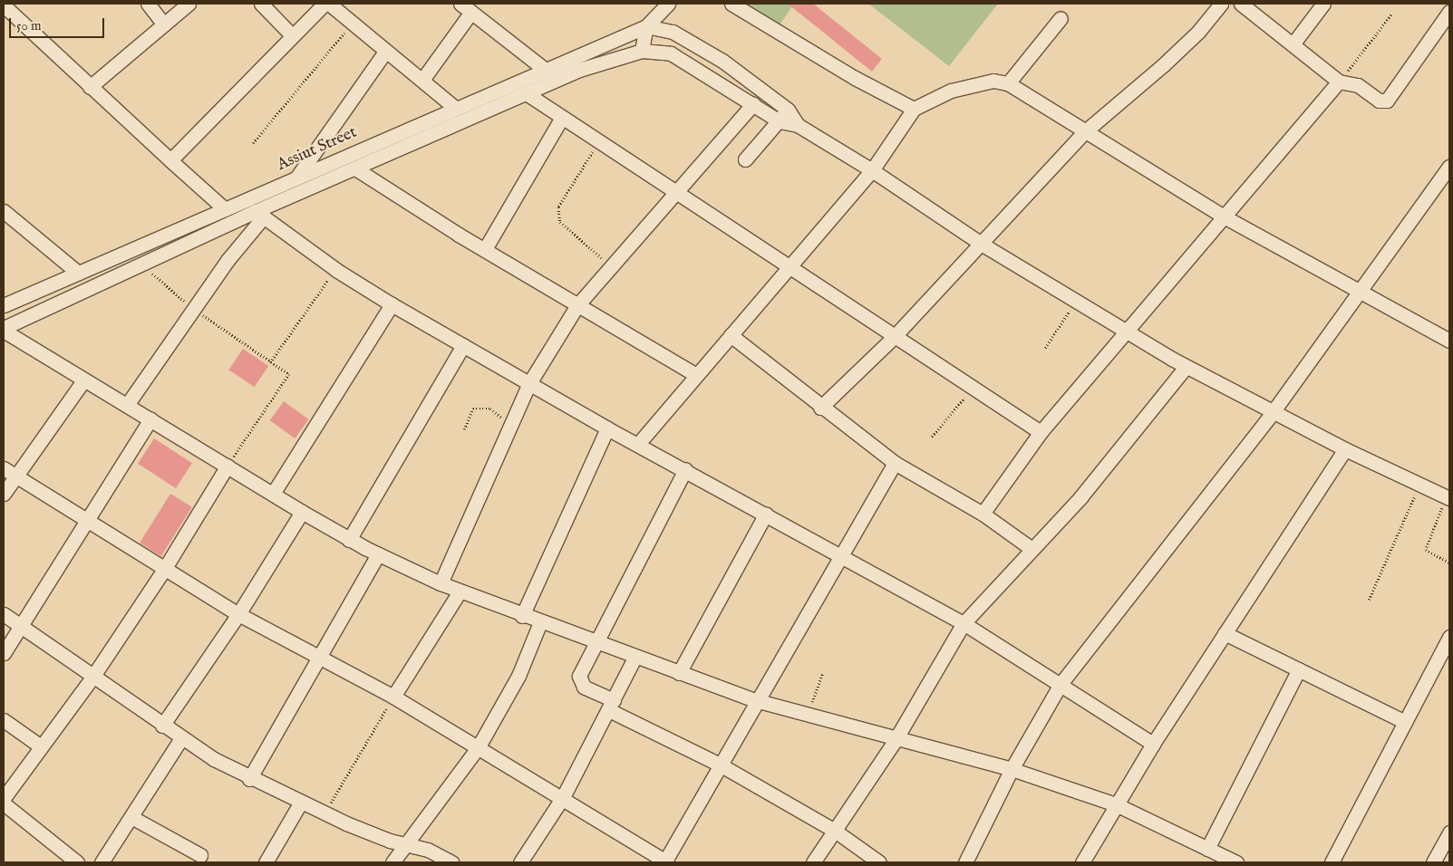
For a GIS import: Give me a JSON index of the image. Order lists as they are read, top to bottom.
{
  "streets": {
    "street": ["Assiut Street"]
  },
  "scale_bar": "50 m"
}
